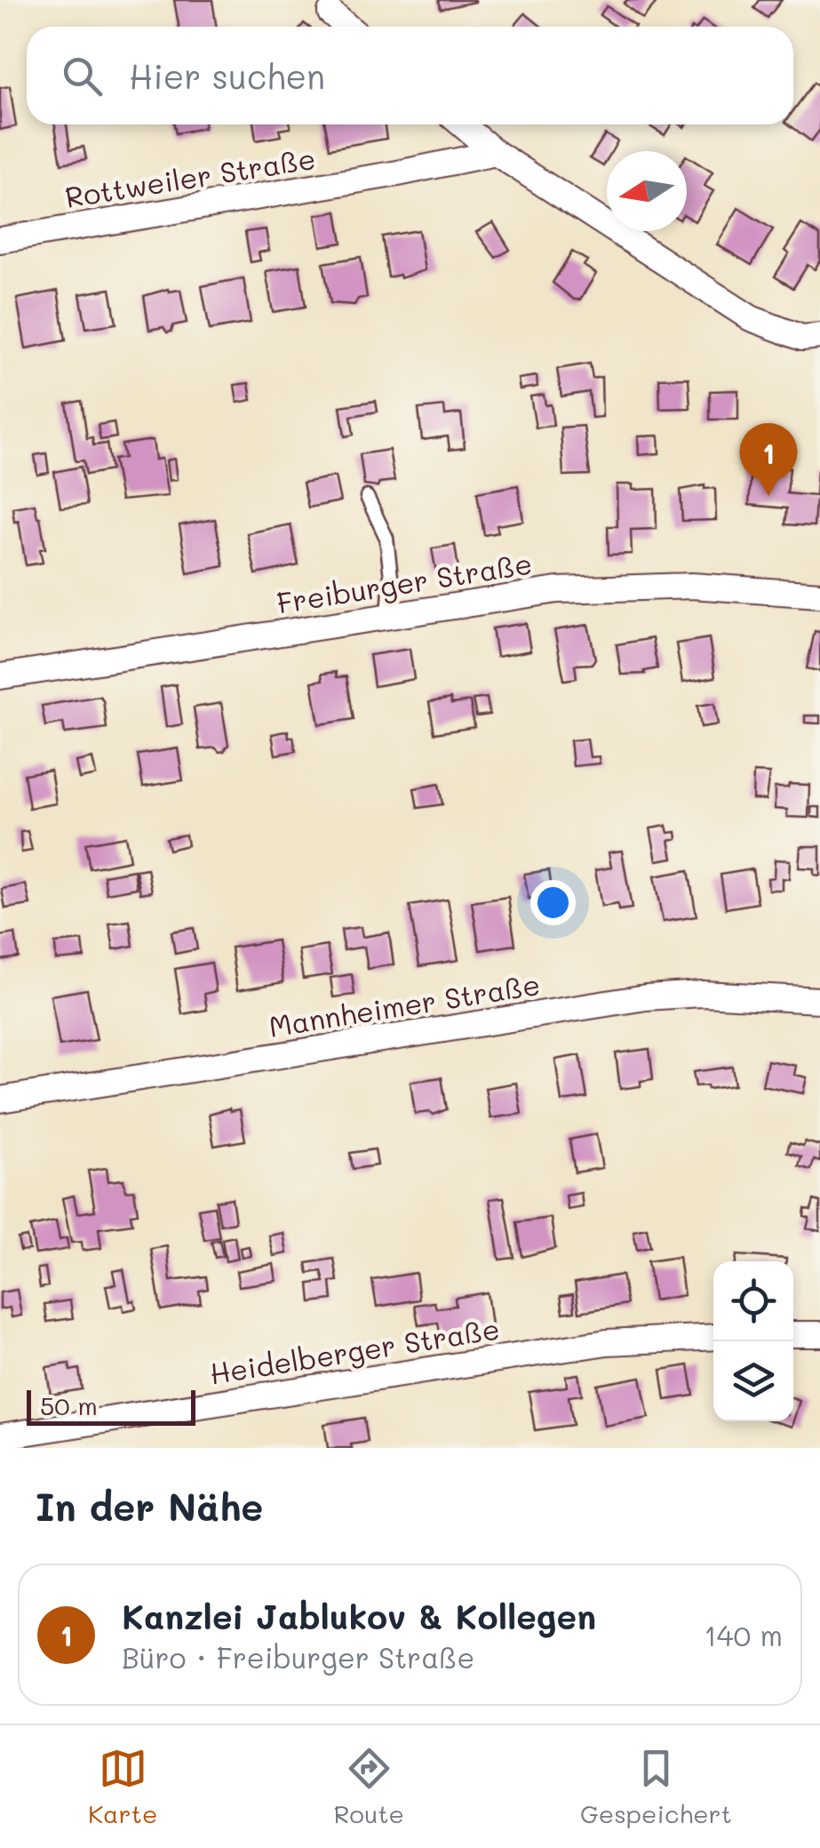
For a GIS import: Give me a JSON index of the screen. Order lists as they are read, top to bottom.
{
  "streets": {
    "street": [
      "Rottweiler Straße",
      "Freiburger Straße",
      "Mannheimer Straße",
      "Heidelberger Straße"
    ]
  },
  "scale_bar": "50 m",
  "north": "left",
  "page": {
    "search": "Hier suchen",
    "pins": "1",
    "scale": "50 m",
    "heading": "In der Nähe",
    "list": [
      {
        "mark": "1",
        "name": "Kanzlei Jablukov & Kollegen",
        "note": "Büro · Freiburger Straße",
        "value": "140 m"
      }
    ],
    "nav": ["Karte", "Route", "Gespeichert"]
  }
}
